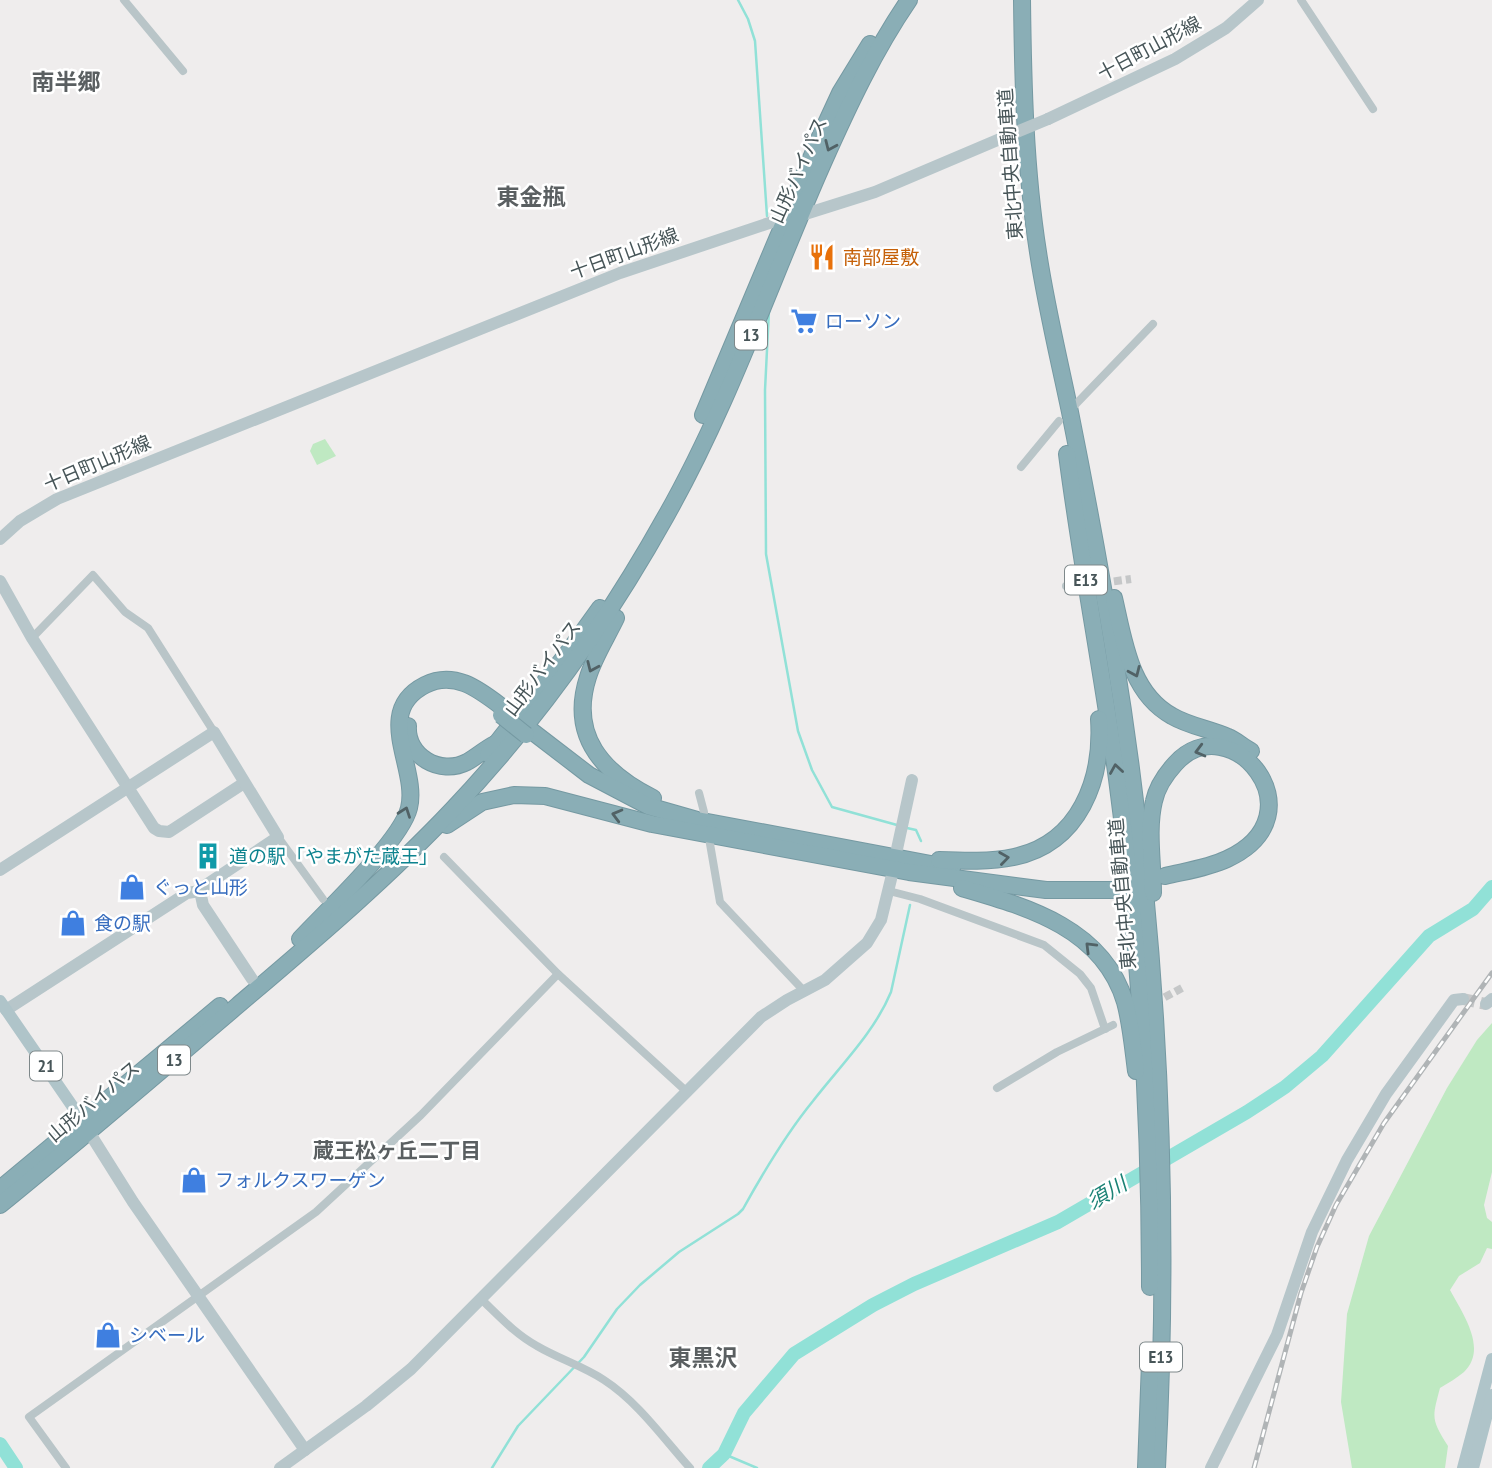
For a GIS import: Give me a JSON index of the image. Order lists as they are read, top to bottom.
{
  "streets": {
    "highway": [
      "東北中央自動車道",
      "山形バイパス",
      "13",
      "E13"
    ],
    "main road": ["21"],
    "street": ["十日町山形線"]
  },
  "crossings": [
    ["十日町山形線", "山形バイパス"],
    ["山形バイパス", "21"]
  ],
  "districts": [
    "南半郷",
    "東金瓶",
    "蔵王松ヶ丘二丁目",
    "東黒沢"
  ],
  "water": ["須川"],
  "places": {
    "restaurant": ["南部屋敷"],
    "supermarket": ["ローソン"],
    "building": ["道の駅「やまがた蔵王」"],
    "shop": [
      "ぐっと山形",
      "食の駅",
      "フォルクスワーゲン",
      "シベール"
    ]
  }
}
